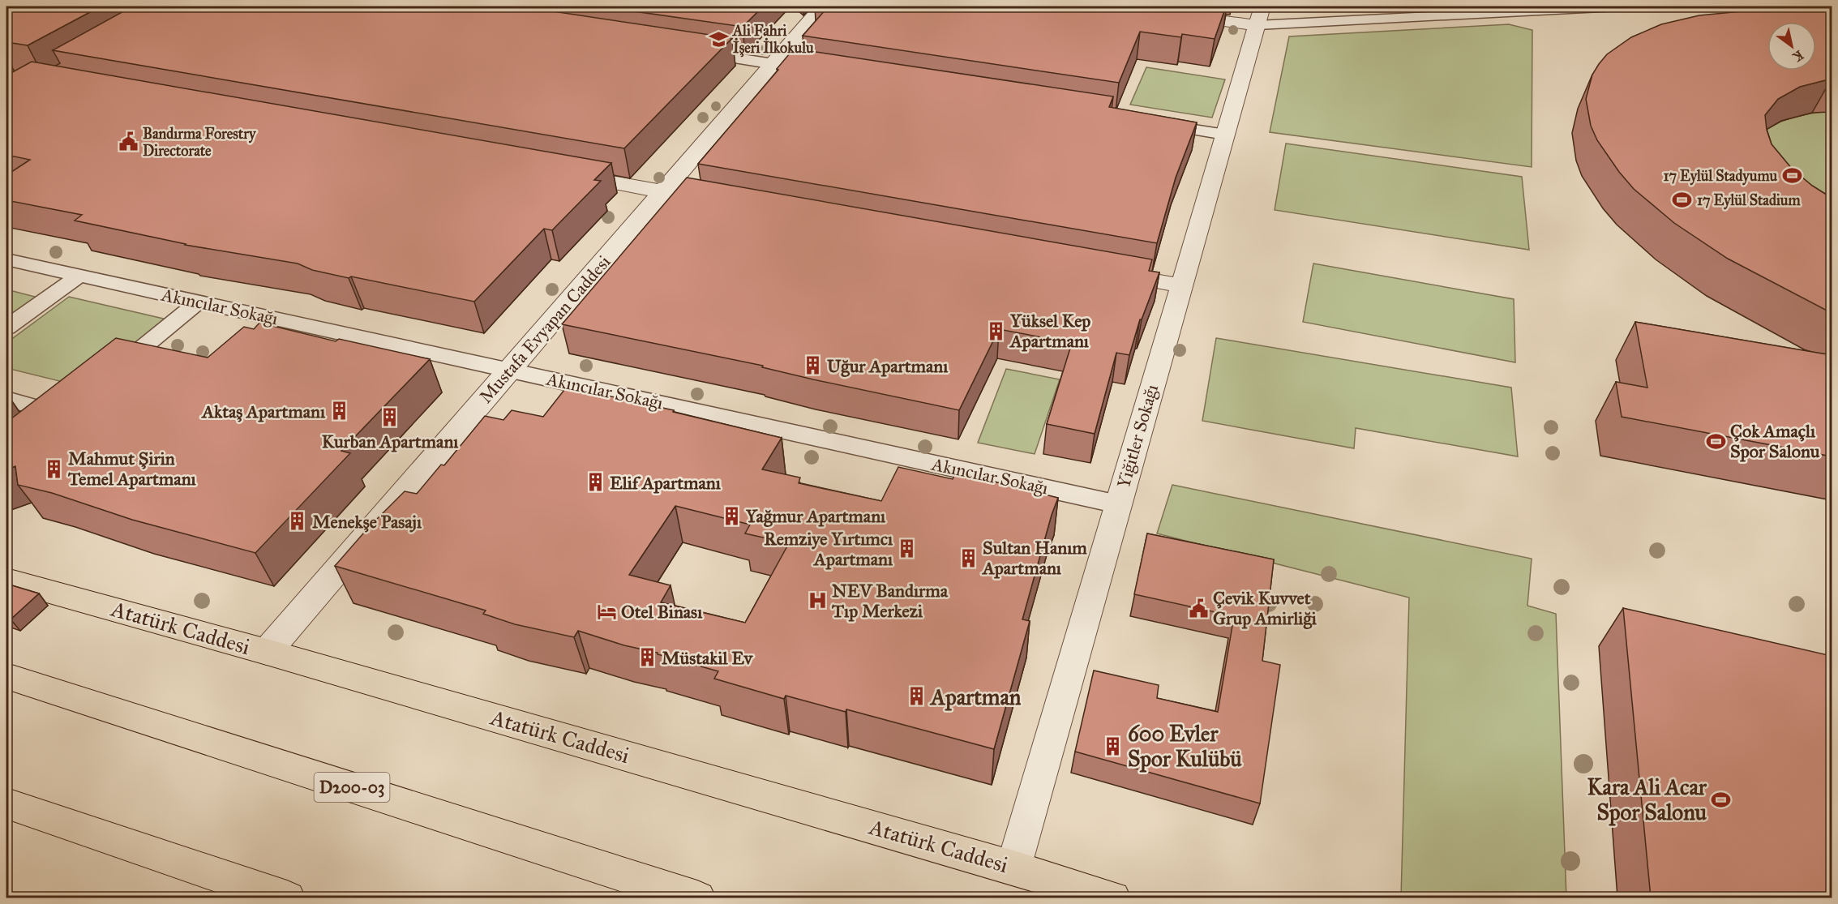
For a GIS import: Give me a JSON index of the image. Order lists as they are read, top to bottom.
{
  "streets": {
    "main road": ["Atatürk Caddesi", "D200-03"],
    "street": ["Mustafa Evyapan Caddesi", "Yiğitler Sokağı"],
    "lane": ["Akıncılar Sokağı"]
  },
  "crossings": [
    ["Akıncılar Sokağı", "Mustafa Evyapan Caddesi"],
    ["Akıncılar Sokağı", "Yiğitler Sokağı"],
    ["Mustafa Evyapan Caddesi", "Atatürk Caddesi"],
    ["Yiğitler Sokağı", "Atatürk Caddesi"]
  ],
  "places": {
    "school or university": ["Ali Fahri İşeri İlkokulu"],
    "public building": ["Bandırma Forestry Directorate", "Çevik Kuvvet Grup Amirliği"],
    "sports": [
      "17 Eylül Stadyumu",
      "17 Eylül Stadium",
      "Çok Amaçlı Spor Salonu",
      "Kara Ali Acar Spor Salonu"
    ],
    "building": [
      "Yüksel Kep Apartmanı",
      "Uğur Apartmanı",
      "Aktaş Apartmanı",
      "Kurban Apartmanı",
      "Mahmut Şirin Temel Apartmanı",
      "Elif Apartmanı",
      "Yağmur Apartmanı",
      "Menekşe Pasajı",
      "Remziye Yırtımcı Apartmanı",
      "Sultan Hanım Apartmanı",
      "Müstakil Ev",
      "Apartman",
      "600 Evler Spor Kulübü"
    ],
    "hospital": ["NEV Bandırma Tıp Merkezi"],
    "hotel": ["Otel Binası"]
  },
  "north": "bottom right"
}
